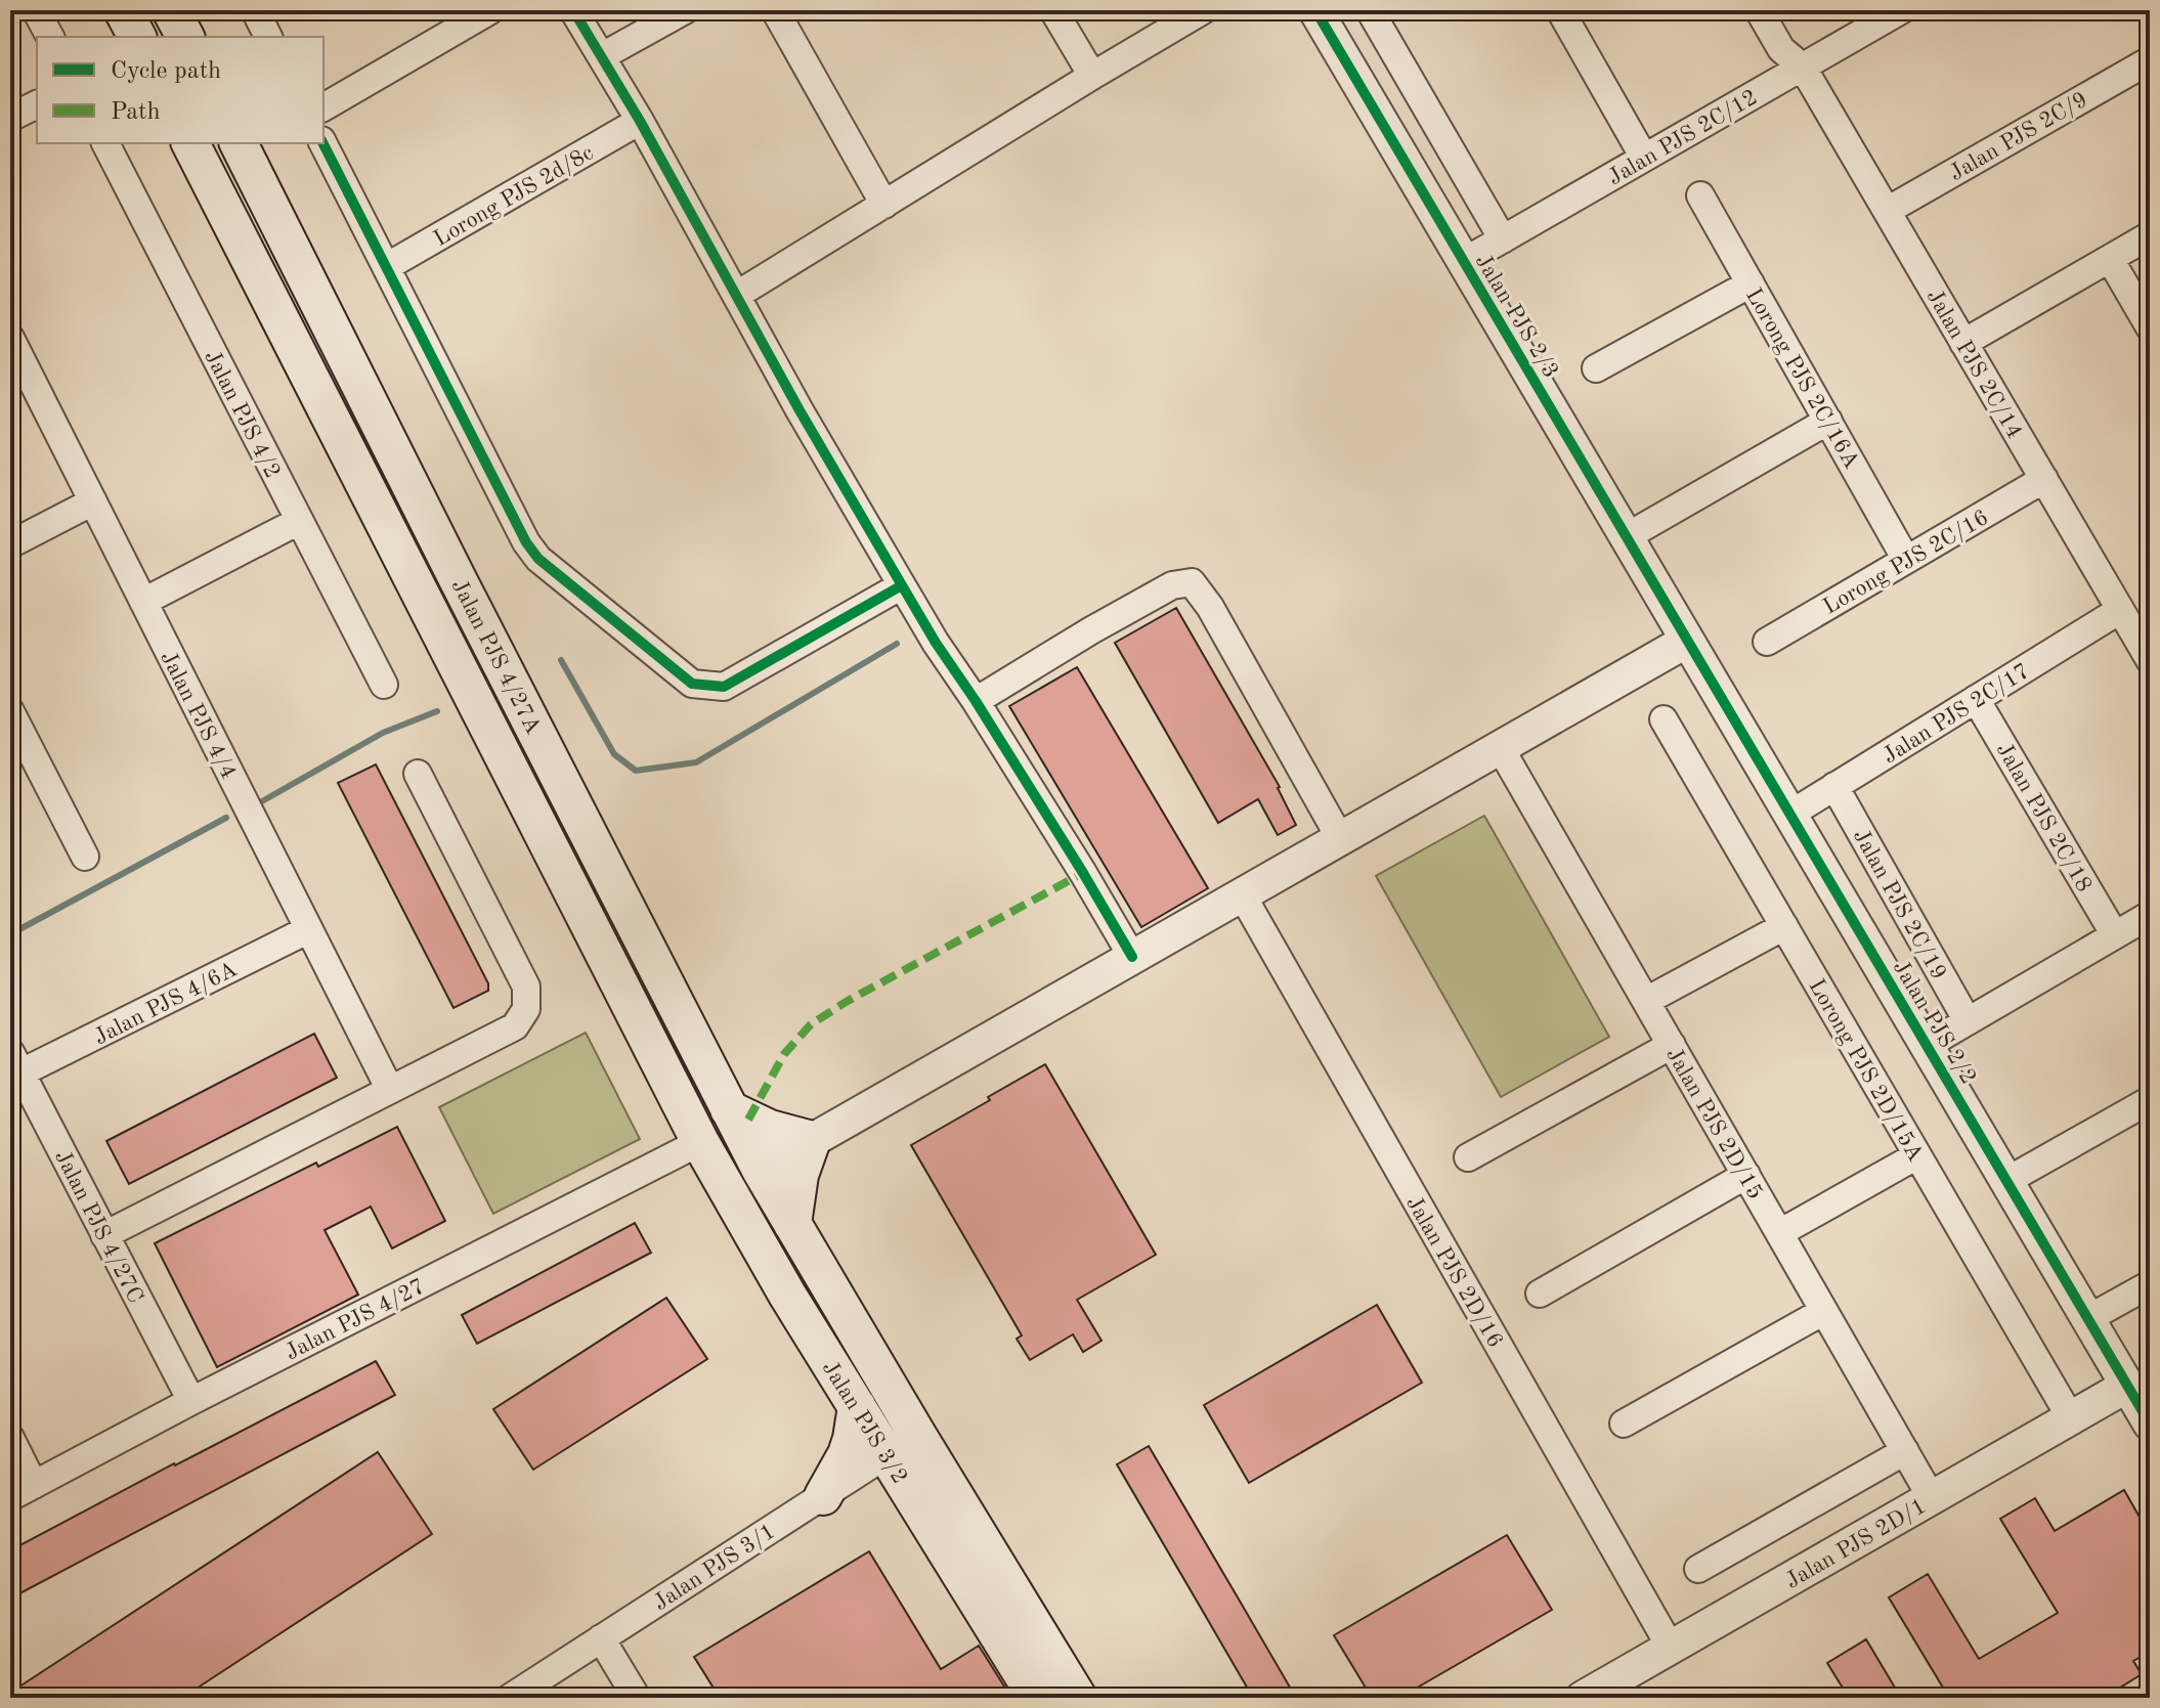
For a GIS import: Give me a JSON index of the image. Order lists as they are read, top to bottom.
{
  "streets": {
    "main road": ["Jalan PJS 4/27A", "Jalan PJS 3/2"],
    "street": [
      "Jalan PJS 2C/9",
      "Jalan PJS 2C/12",
      "Lorong PJS 2d/8c",
      "Jalan PJS 2/3",
      "Jalan PJS 2C/14",
      "Lorong PJS 2C/16A",
      "Jalan PJS 4/2",
      "Lorong PJS 2C/16",
      "Jalan PJS 2C/17",
      "Jalan PJS 4/4",
      "Jalan PJS 2C/18",
      "Jalan PJS 2C/19",
      "Jalan PJS 4/6A",
      "Jalan PJS 2/2",
      "Lorong PJS 2D/15A",
      "Jalan PJS 2D/15",
      "Jalan PJS 4/27C",
      "Jalan PJS 2D/16",
      "Jalan PJS 4/27",
      "Jalan PJS 2D/1",
      "Jalan PJS 3/1"
    ]
  },
  "crossings": [
    ["Jalan PJS 2C/9", "Jalan PJS 2C/14"],
    ["Jalan PJS 2C/12", "Jalan PJS 2/3"],
    ["Jalan PJS 2C/12", "Jalan PJS 2C/14"],
    ["Jalan PJS 2/3", "Jalan PJS 2/2"],
    ["Jalan PJS 2C/14", "Lorong PJS 2C/16"],
    ["Jalan PJS 2C/14", "Jalan PJS 2C/17"],
    ["Lorong PJS 2C/16A", "Lorong PJS 2C/16"],
    ["Jalan PJS 4/27A", "Jalan PJS 4/27"],
    ["Jalan PJS 4/27A", "Jalan PJS 3/2"],
    ["Jalan PJS 2C/17", "Jalan PJS 2C/18"],
    ["Jalan PJS 2C/17", "Jalan PJS 2C/19"],
    ["Jalan PJS 2C/17", "Jalan PJS 2/2"],
    ["Jalan PJS 4/4", "Jalan PJS 4/6A"],
    ["Jalan PJS 4/6A", "Jalan PJS 4/27C"],
    ["Jalan PJS 2/2", "Jalan PJS 2D/1"],
    ["Lorong PJS 2D/15A", "Jalan PJS 2D/1"],
    ["Jalan PJS 2D/15", "Jalan PJS 2D/1"],
    ["Jalan PJS 4/27C", "Jalan PJS 4/27"],
    ["Jalan PJS 2D/16", "Jalan PJS 2D/1"],
    ["Jalan PJS 4/27", "Jalan PJS 3/2"],
    ["Jalan PJS 3/2", "Jalan PJS 3/1"]
  ],
  "legend": ["Cycle path", "Path"]
}
